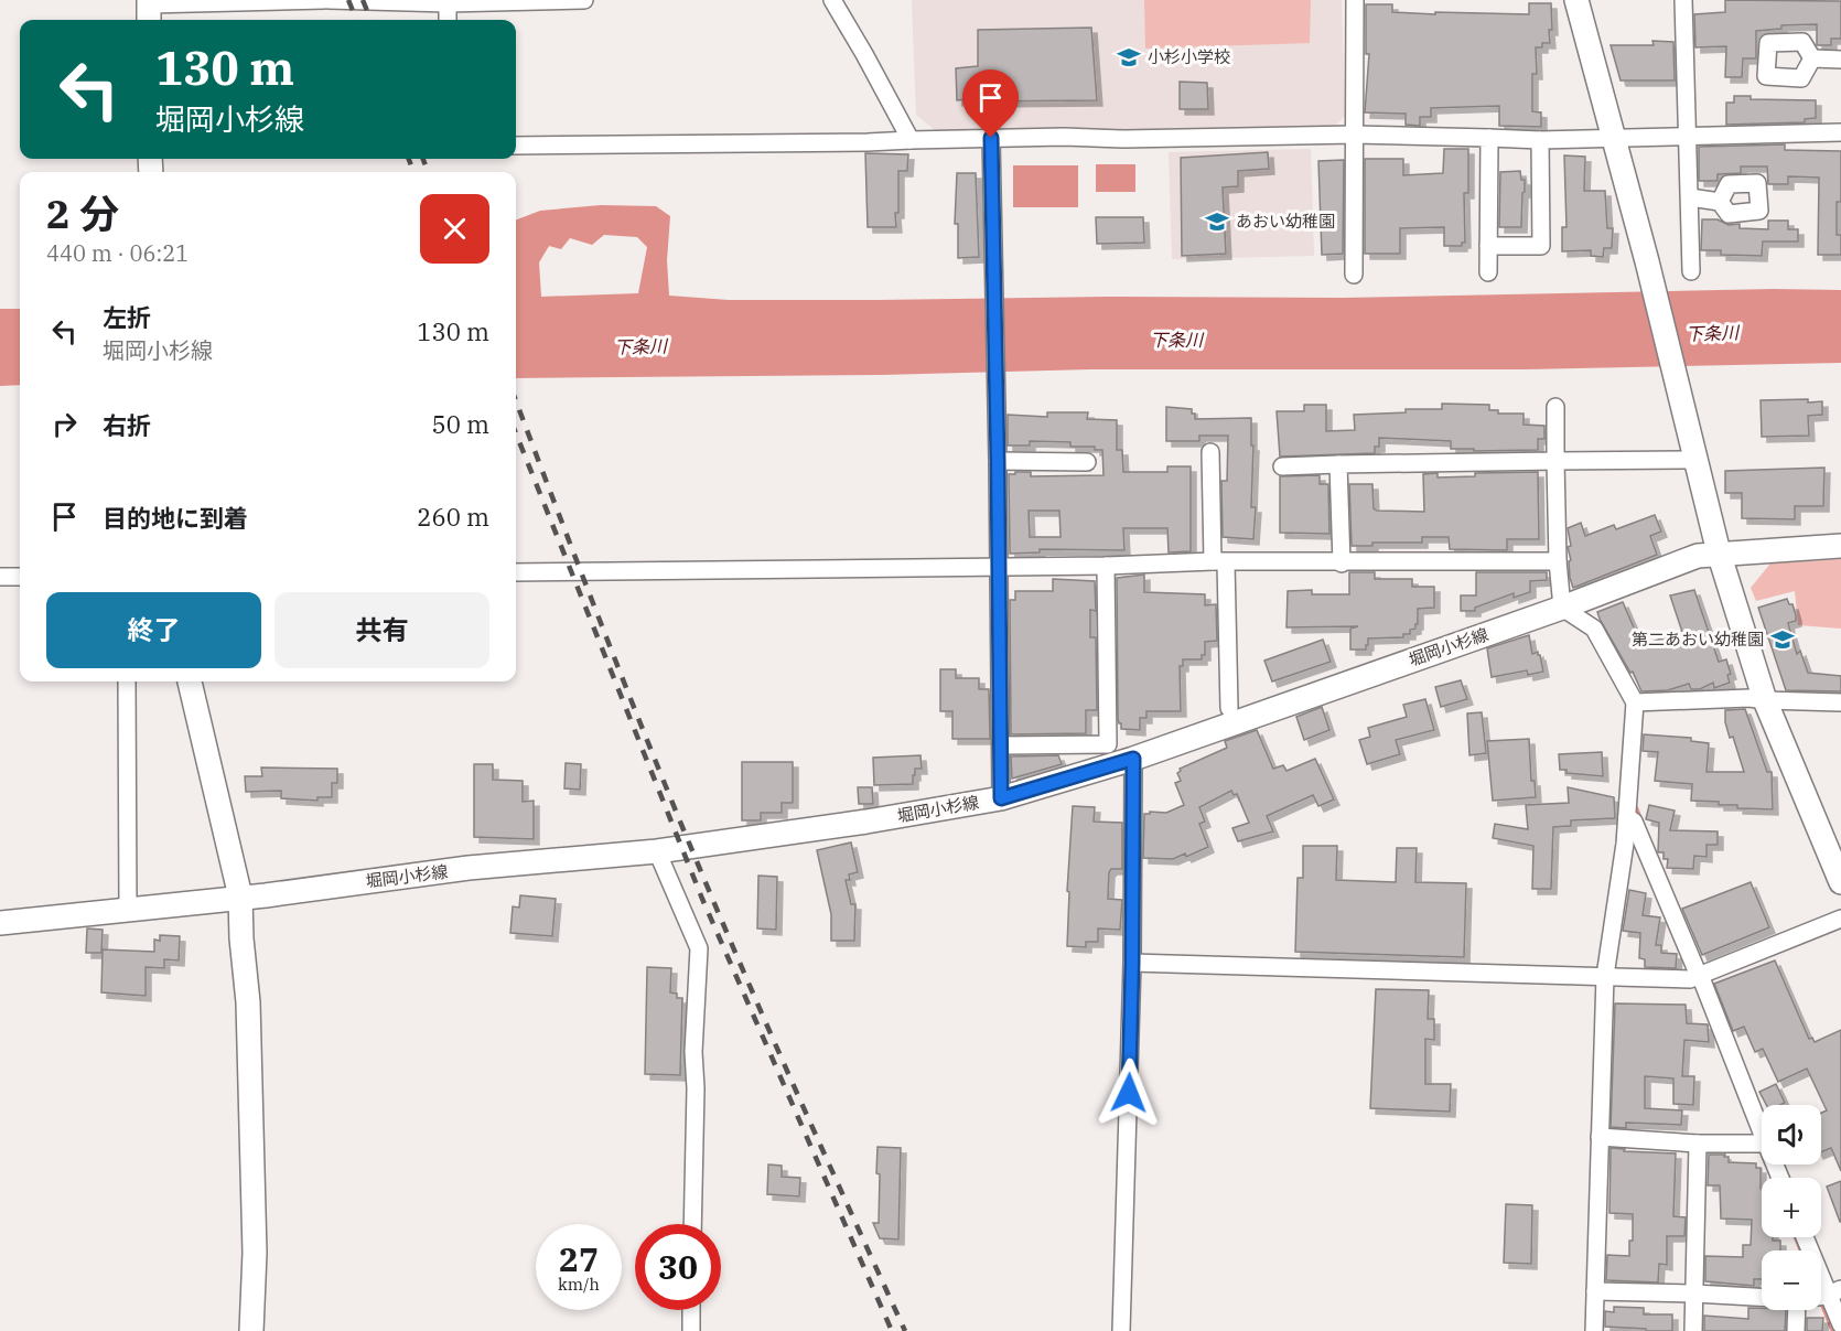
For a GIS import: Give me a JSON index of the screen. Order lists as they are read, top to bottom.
{
  "streets": {
    "main road": ["堀岡小杉線"]
  },
  "water": ["下条川"],
  "places": {
    "school or university": ["小杉小学校", "あおい幼稚園", "第二あおい幼稚園"]
  },
  "page": {
    "turn": ["130 m", "堀岡小杉線"],
    "heading": ["2 分", "440 m · 06:21"],
    "list": [
      {
        "name": "左折",
        "note": "堀岡小杉線",
        "value": "130 m"
      },
      {
        "name": "右折",
        "value": "50 m"
      },
      {
        "name": "目的地に到着",
        "value": "260 m"
      }
    ],
    "buttons": ["終了", "共有"],
    "map_buttons": ["+", "−"],
    "speed": "27 km/h",
    "limit": "30"
  }
}
